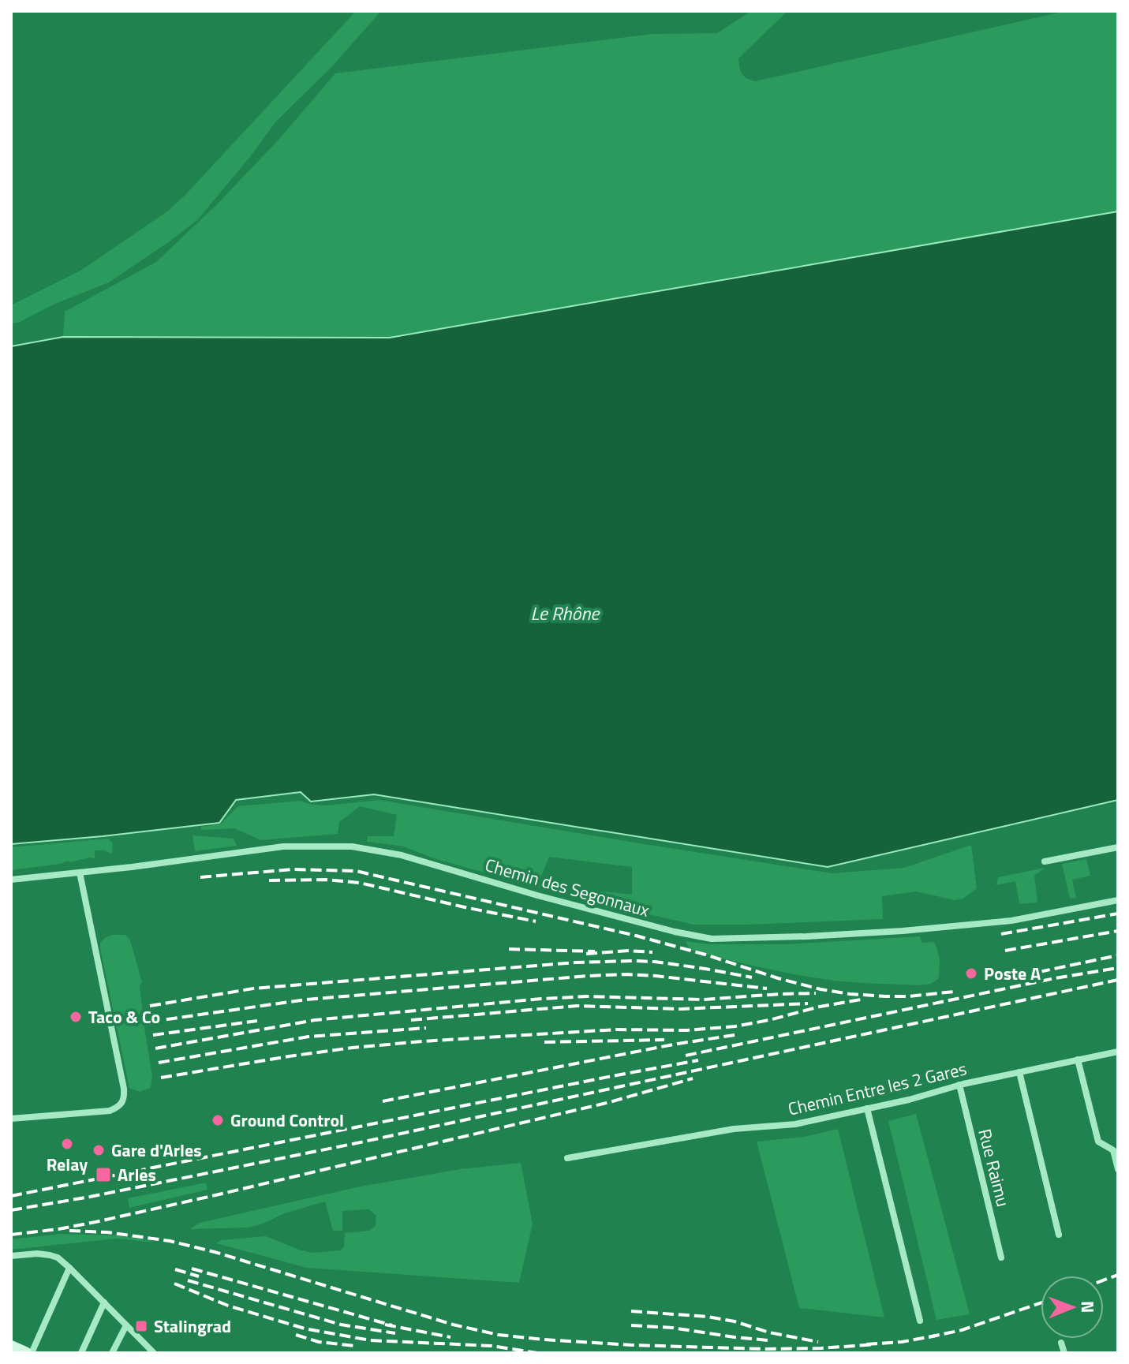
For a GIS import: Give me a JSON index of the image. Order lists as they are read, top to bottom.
{
  "streets": {
    "street": ["Chemin des Segonnaux", "Chemin Entre les 2 Gares", "Rue Raimu"]
  },
  "crossings": [
    ["Chemin Entre les 2 Gares", "Rue Raimu"]
  ],
  "water": ["Le Rhône"],
  "places": {
    "other": [
      "Poste A",
      "Taco & Co",
      "Ground Control",
      "Relay",
      "Gare d'Arles"
    ],
    "transit": ["Arles", "Stalingrad"]
  },
  "north": "right"
}
